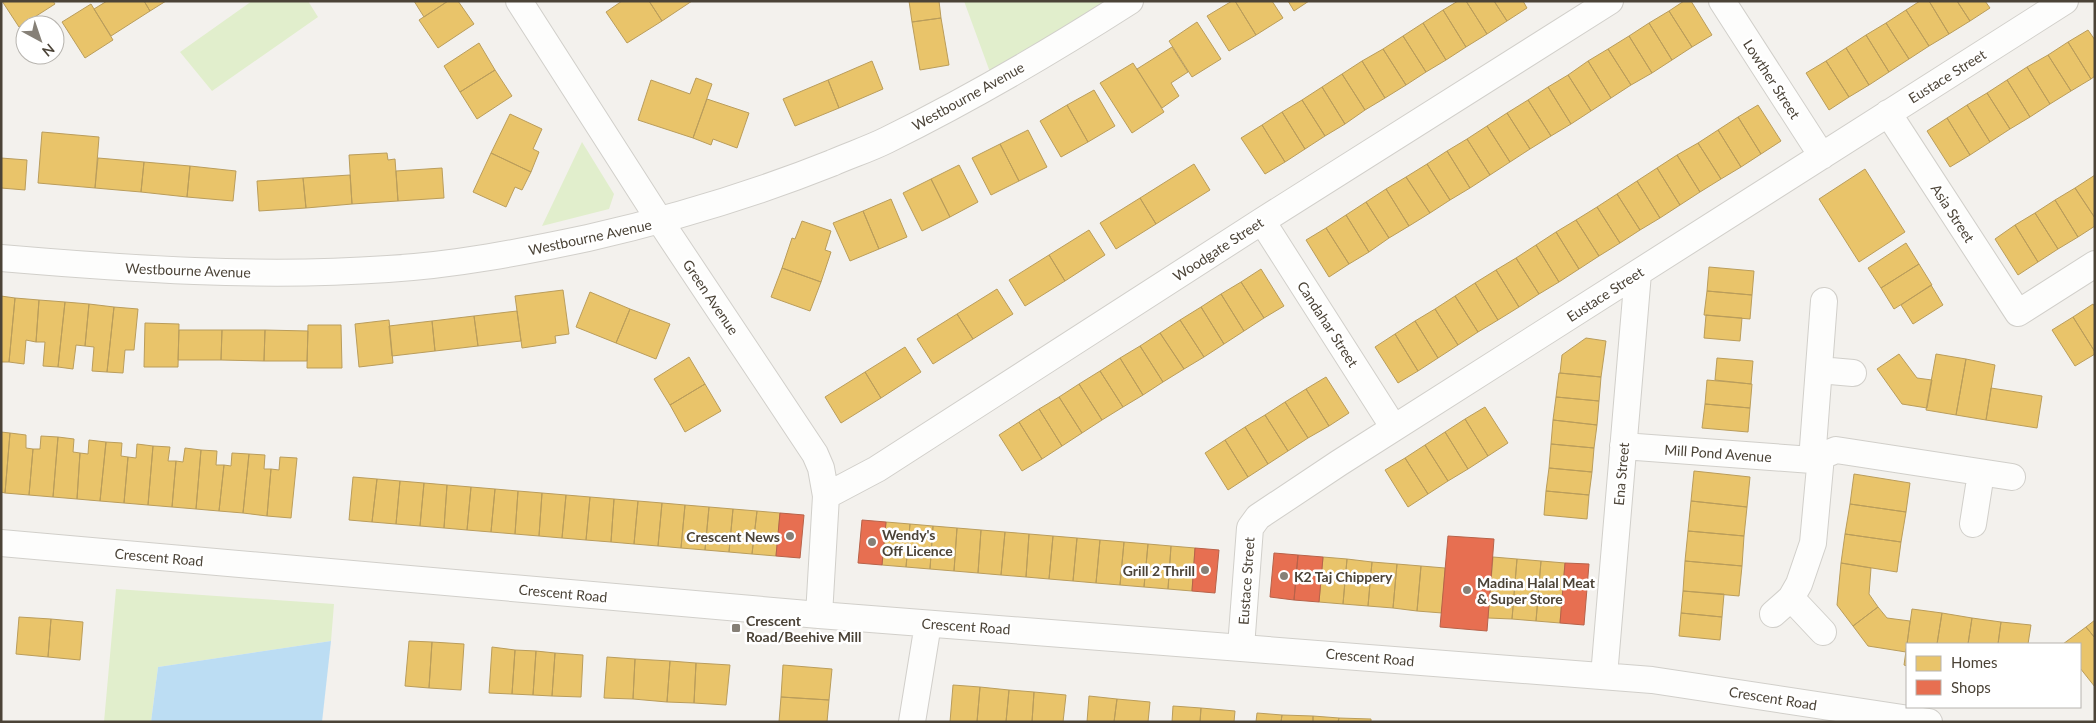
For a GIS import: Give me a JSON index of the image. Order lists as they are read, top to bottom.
{
  "streets": {
    "street": [
      "Eustace Street",
      "Lowther Street",
      "Westbourne Avenue",
      "Asia Street",
      "Woodgate Street",
      "Green Avenue",
      "Candahar Street",
      "Mill Pond Avenue",
      "Ena Street",
      "Crescent Road"
    ]
  },
  "crossings": [
    ["Eustace Street", "Lowther Street"],
    ["Eustace Street", "Asia Street"],
    ["Eustace Street", "Candahar Street"],
    ["Eustace Street", "Ena Street"],
    ["Eustace Street", "Crescent Road"],
    ["Westbourne Avenue", "Green Avenue"],
    ["Woodgate Street", "Green Avenue"],
    ["Woodgate Street", "Candahar Street"],
    ["Green Avenue", "Crescent Road"],
    ["Mill Pond Avenue", "Ena Street"],
    ["Ena Street", "Crescent Road"]
  ],
  "places": {
    "other": [
      "Crescent News",
      "Wendy's Off Licence",
      "Grill 2 Thrill",
      "K2 Taj Chippery",
      "Madina Halal Meat & Super Store"
    ],
    "transit": ["Crescent Road/Beehive Mill"]
  },
  "legend": ["Homes", "Shops"],
  "north": "bottom right"
}
